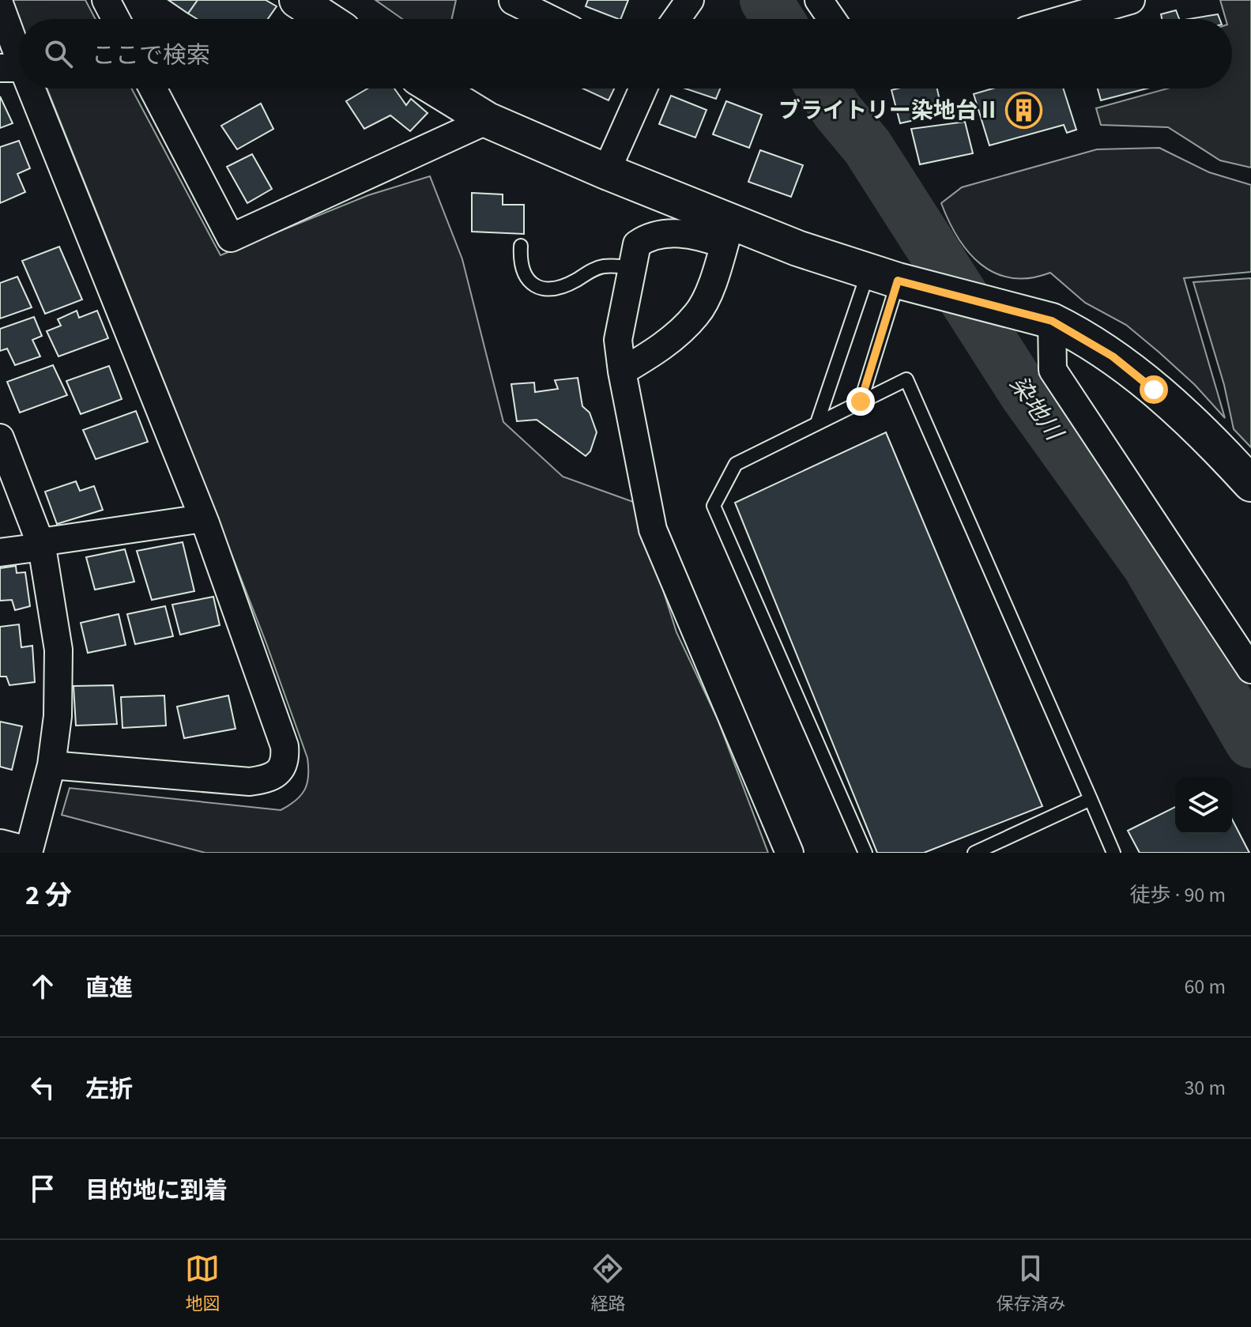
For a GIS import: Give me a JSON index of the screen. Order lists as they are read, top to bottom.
{
  "water": ["染地川"],
  "places": {
    "building": ["ブライトリー染地台Ⅱ"]
  },
  "page": {
    "search": "ここで検索",
    "heading": ["2 分", "徒歩 · 90 m"],
    "list": [
      ["直進", "60 m"],
      ["左折", "30 m"],
      "目的地に到着"
    ],
    "nav": ["地図", "経路", "保存済み"]
  }
}
